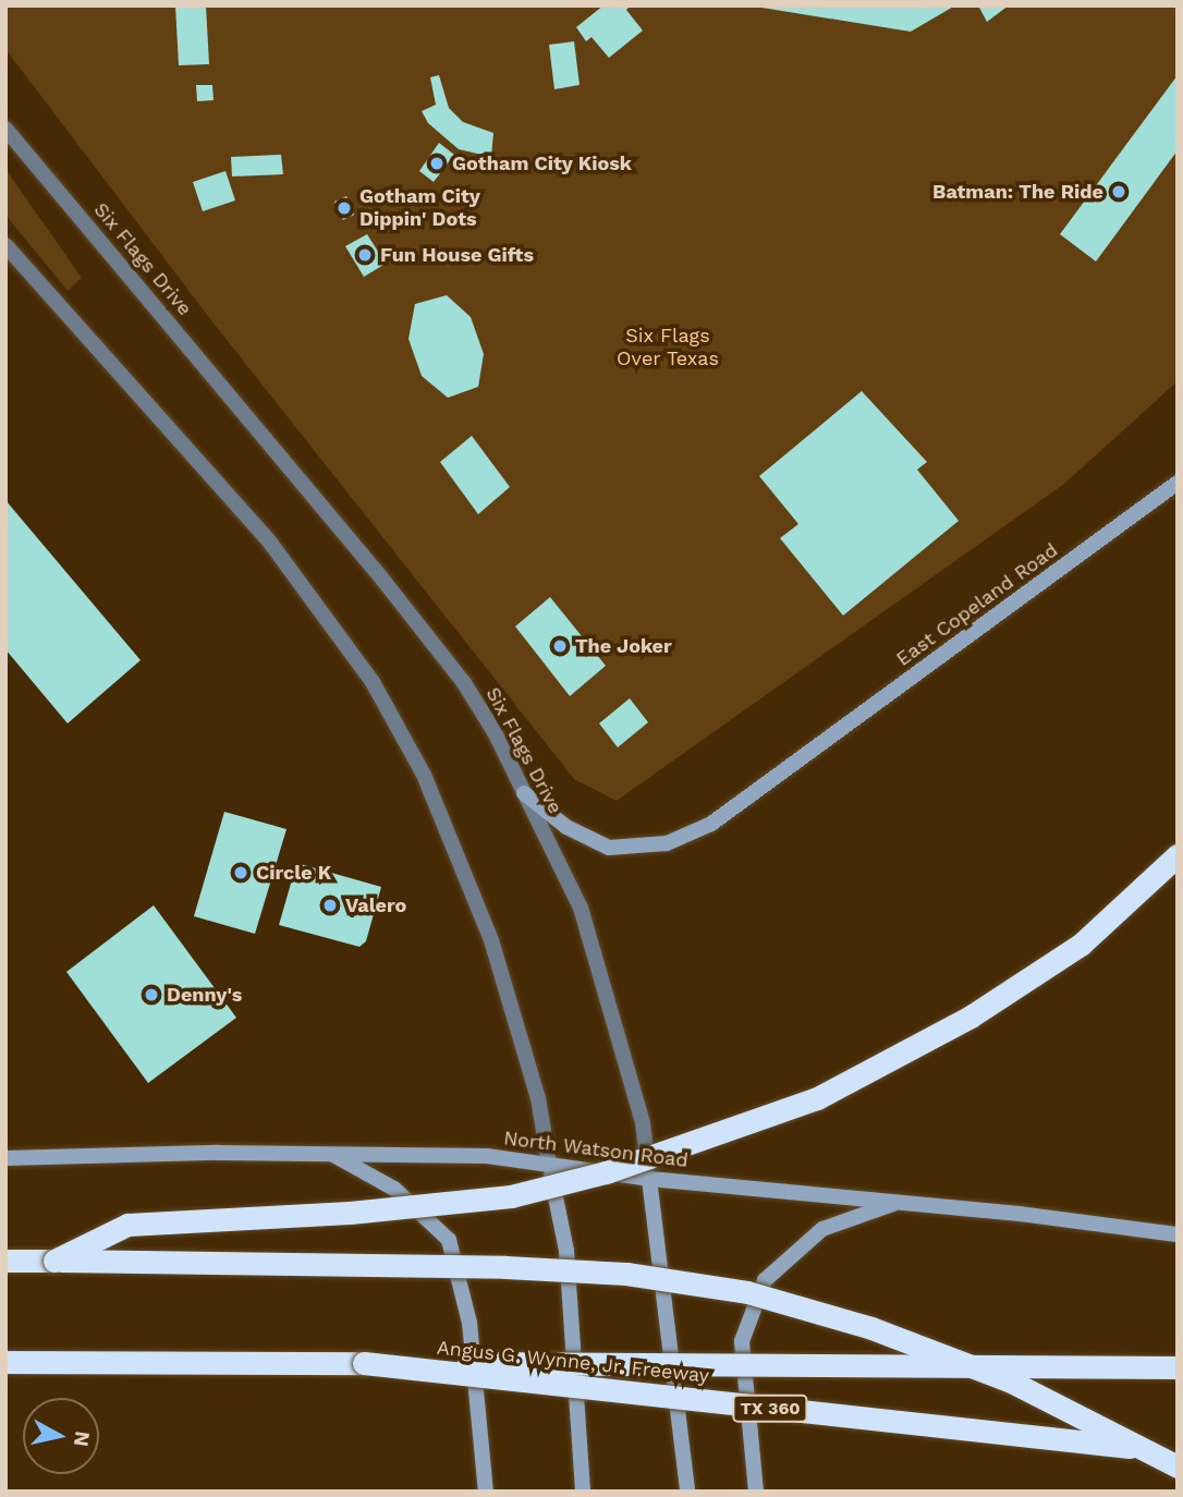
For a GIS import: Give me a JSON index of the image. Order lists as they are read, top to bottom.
{
  "streets": {
    "highway": ["Angus G. Wynne, Jr. Freeway", "TX 360"],
    "main road": ["Six Flags Drive", "East Copeland Road", "North Watson Road"]
  },
  "crossings": [
    ["Six Flags Drive", "East Copeland Road"],
    ["Six Flags Drive", "North Watson Road"]
  ],
  "parks": ["Six Flags Over Texas"],
  "places": [
    "Gotham City Kiosk",
    "Batman: The Ride",
    "Gotham City Dippin' Dots",
    "Fun House Gifts",
    "The Joker",
    "Circle K",
    "Valero",
    "Denny's"
  ],
  "north": "right"
}
